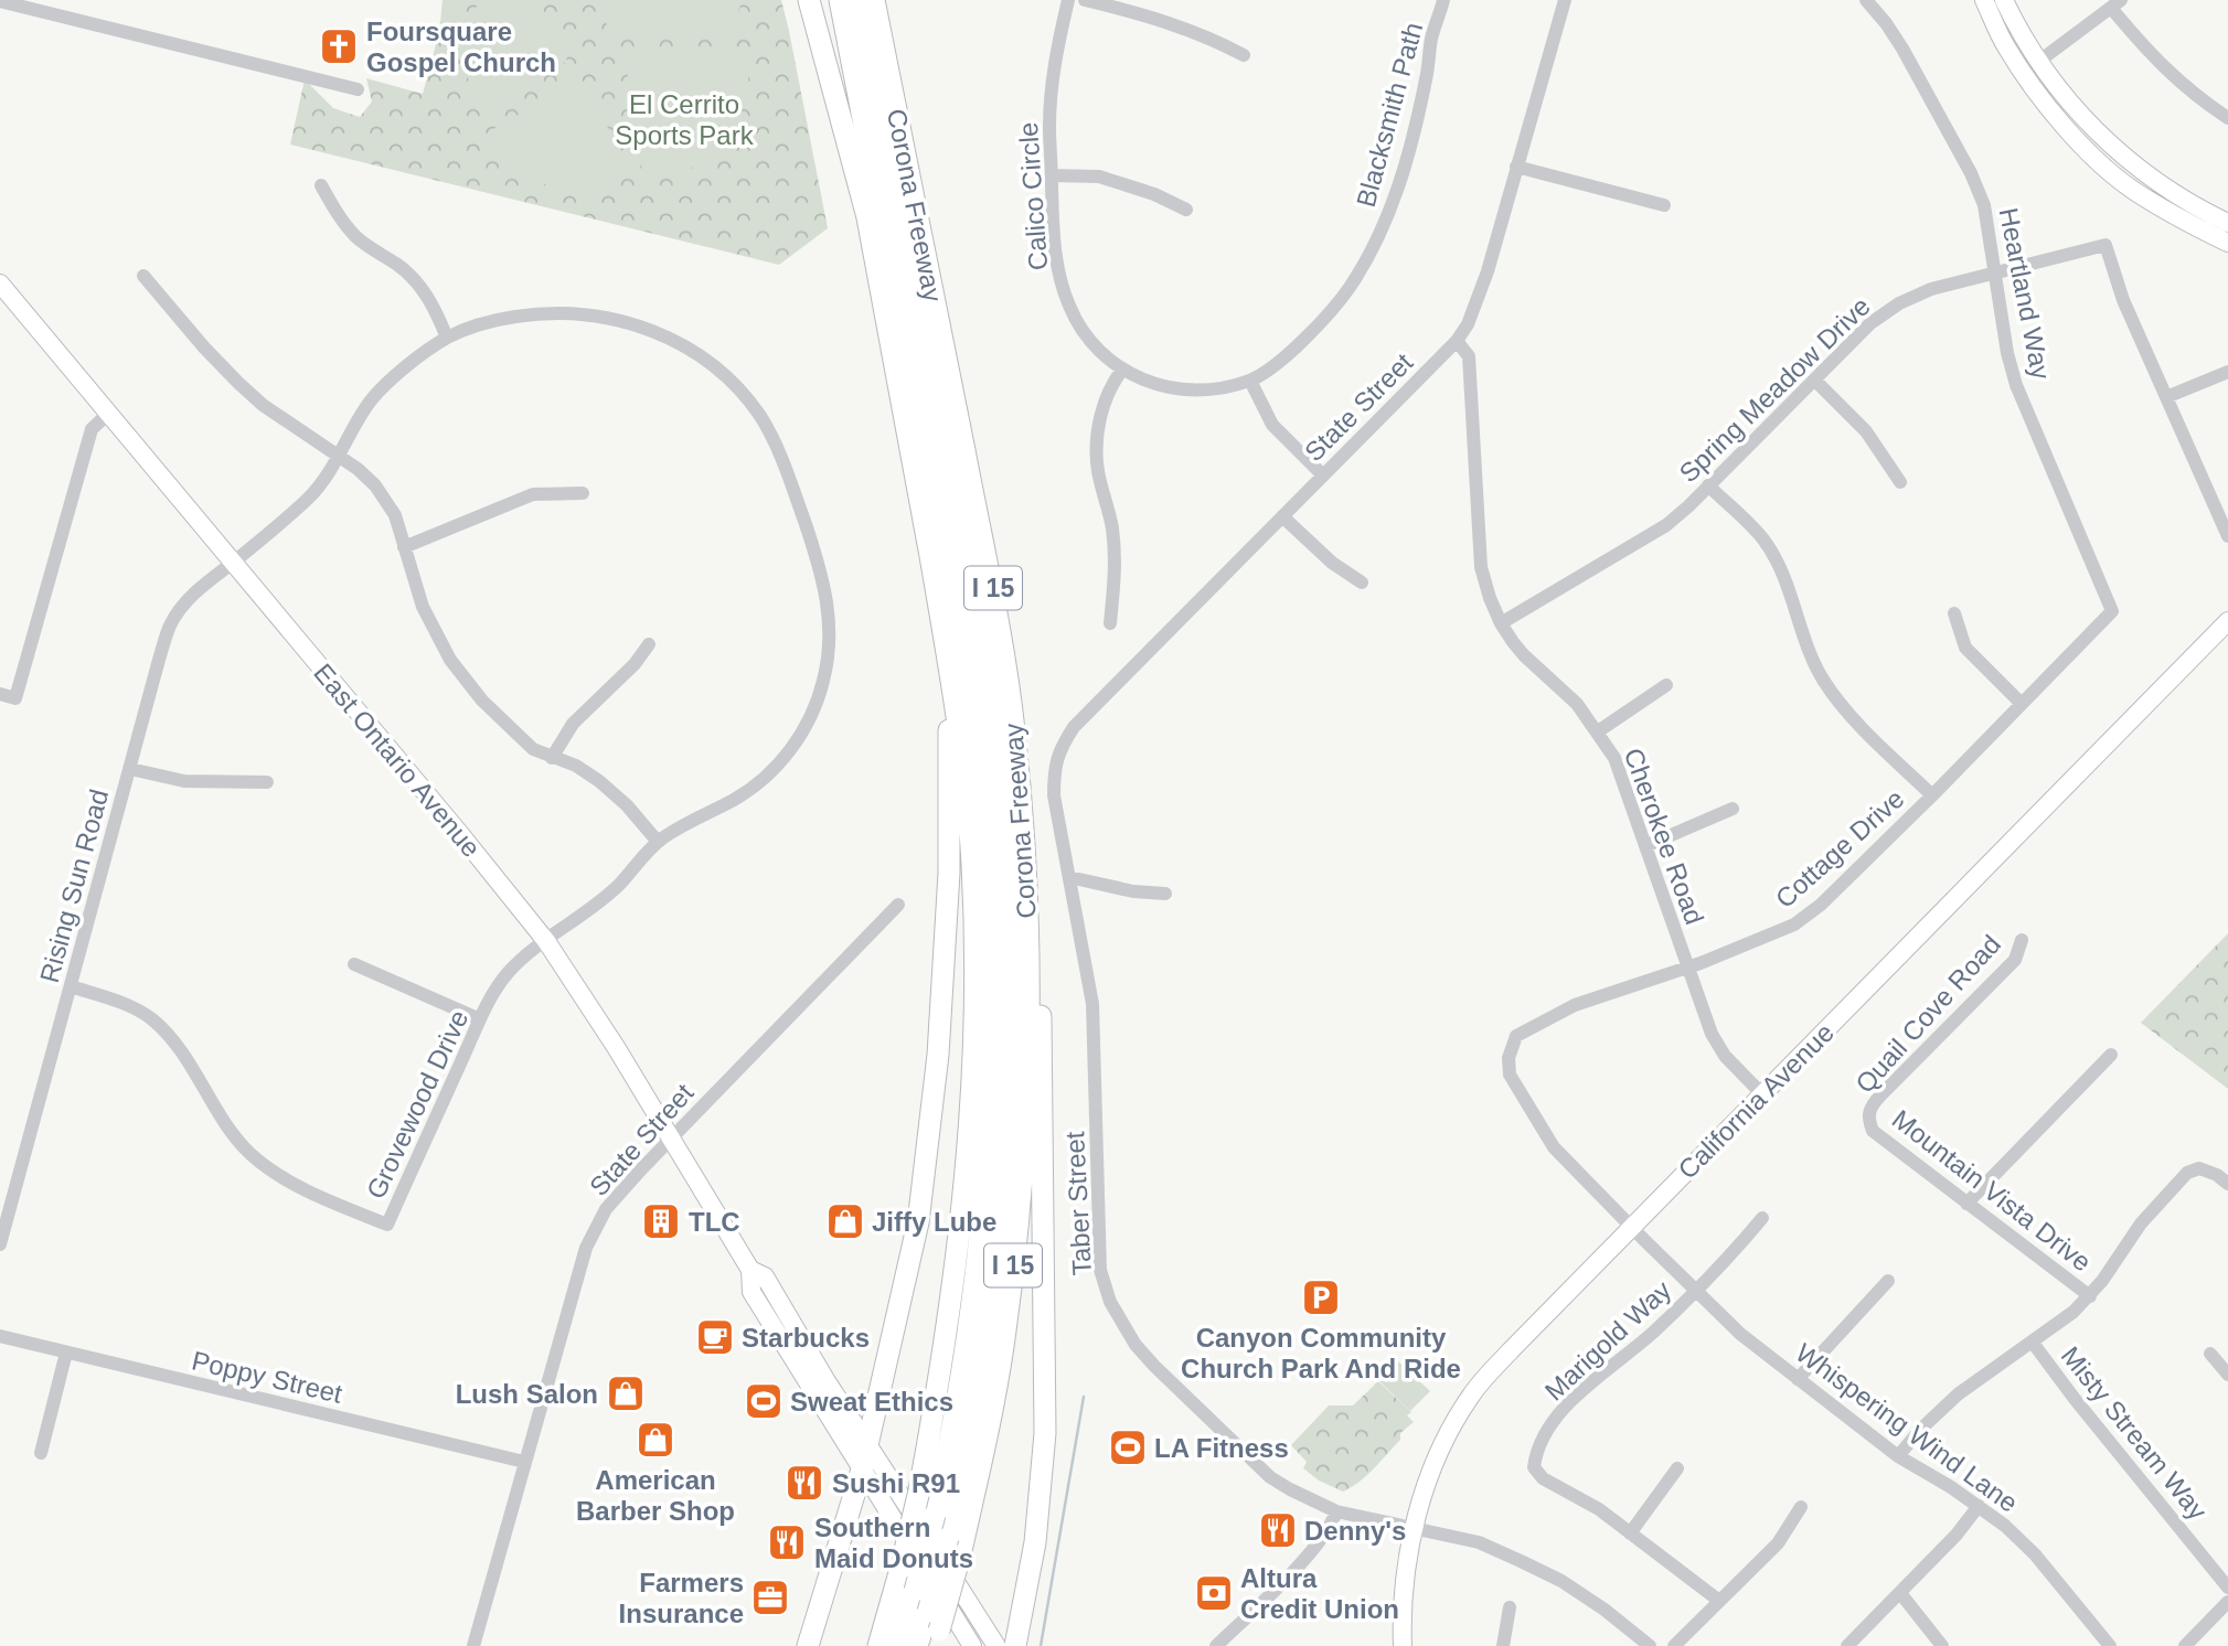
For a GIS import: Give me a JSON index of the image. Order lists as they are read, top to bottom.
{
  "streets": {
    "highway": ["Corona Freeway", "I 15"],
    "main road": ["East Ontario Avenue", "California Avenue"],
    "street": [
      "Blacksmith Path",
      "Calico Circle",
      "Heartland Way",
      "Spring Meadow Drive",
      "State Street",
      "Cherokee Road",
      "Cottage Drive",
      "Rising Sun Road",
      "Quail Cove Road",
      "Grovewood Drive",
      "Mountain Vista Drive",
      "Taber Street",
      "Marigold Way",
      "Poppy Street",
      "Whispering Wind Lane",
      "Misty Stream Way"
    ]
  },
  "crossings": [
    ["Blacksmith Path", "Calico Circle"],
    ["Heartland Way", "Spring Meadow Drive"],
    ["Heartland Way", "Cottage Drive"],
    ["Spring Meadow Drive", "Cherokee Road"],
    ["State Street", "East Ontario Avenue"],
    ["State Street", "Cherokee Road"],
    ["State Street", "Taber Street"],
    ["State Street", "Poppy Street"],
    ["East Ontario Avenue", "Rising Sun Road"],
    ["East Ontario Avenue", "Grovewood Drive"],
    ["Cherokee Road", "Cottage Drive"],
    ["Cherokee Road", "California Avenue"],
    ["Cottage Drive", "Whispering Wind Lane"],
    ["Rising Sun Road", "Grovewood Drive"],
    ["Quail Cove Road", "Mountain Vista Drive"],
    ["California Avenue", "Taber Street"],
    ["California Avenue", "Whispering Wind Lane"],
    ["Marigold Way", "Whispering Wind Lane"]
  ],
  "parks": ["El Cerrito Sports Park"],
  "places": {
    "church": ["Foursquare Gospel Church"],
    "building": ["TLC"],
    "shop": ["Jiffy Lube", "Lush Salon", "American Barber Shop"],
    "parking": ["Canyon Community Church Park And Ride"],
    "cafe": ["Starbucks"],
    "sports": ["Sweat Ethics", "LA Fitness"],
    "restaurant": ["Sushi R91", "Denny's", "Southern Maid Donuts"],
    "bank": ["Altura Credit Union"],
    "office": ["Farmers Insurance"]
  }
}
